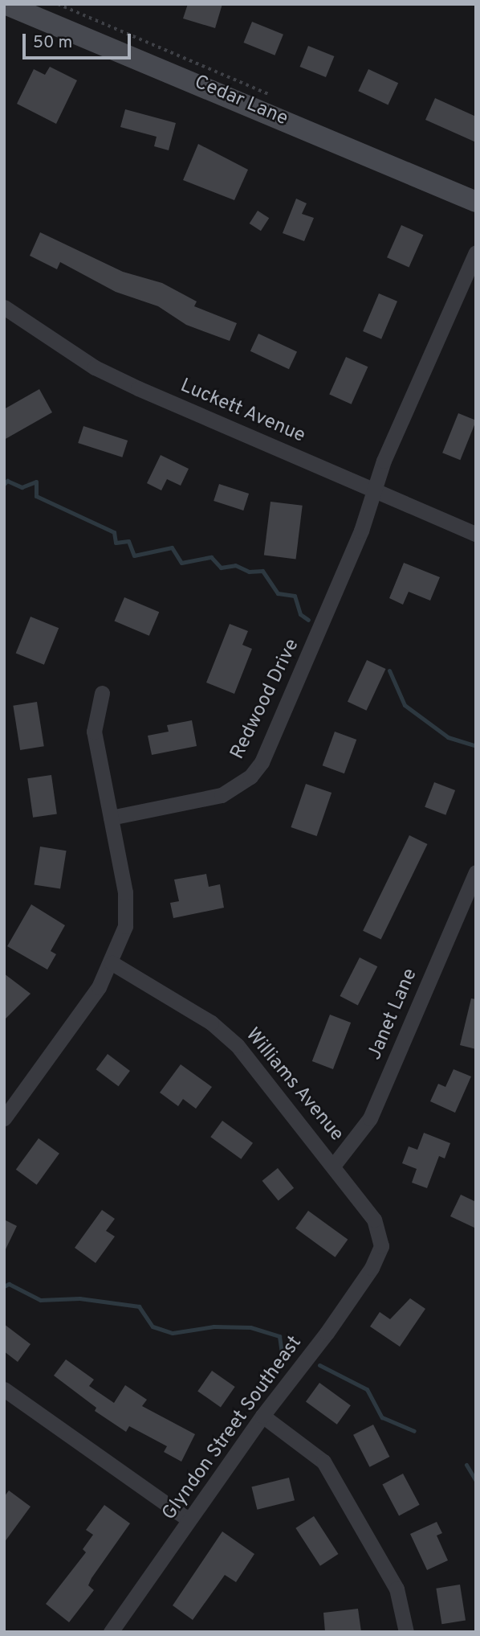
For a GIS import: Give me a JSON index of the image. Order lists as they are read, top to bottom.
{
  "streets": {
    "main road": ["Cedar Lane"],
    "street": [
      "Luckett Avenue",
      "Redwood Drive",
      "Janet Lane",
      "Williams Avenue",
      "Glyndon Street Southeast"
    ]
  },
  "crossings": [
    ["Luckett Avenue", "Redwood Drive"],
    ["Janet Lane", "Williams Avenue"],
    ["Williams Avenue", "Glyndon Street Southeast"]
  ],
  "scale_bar": "50 m"
}
